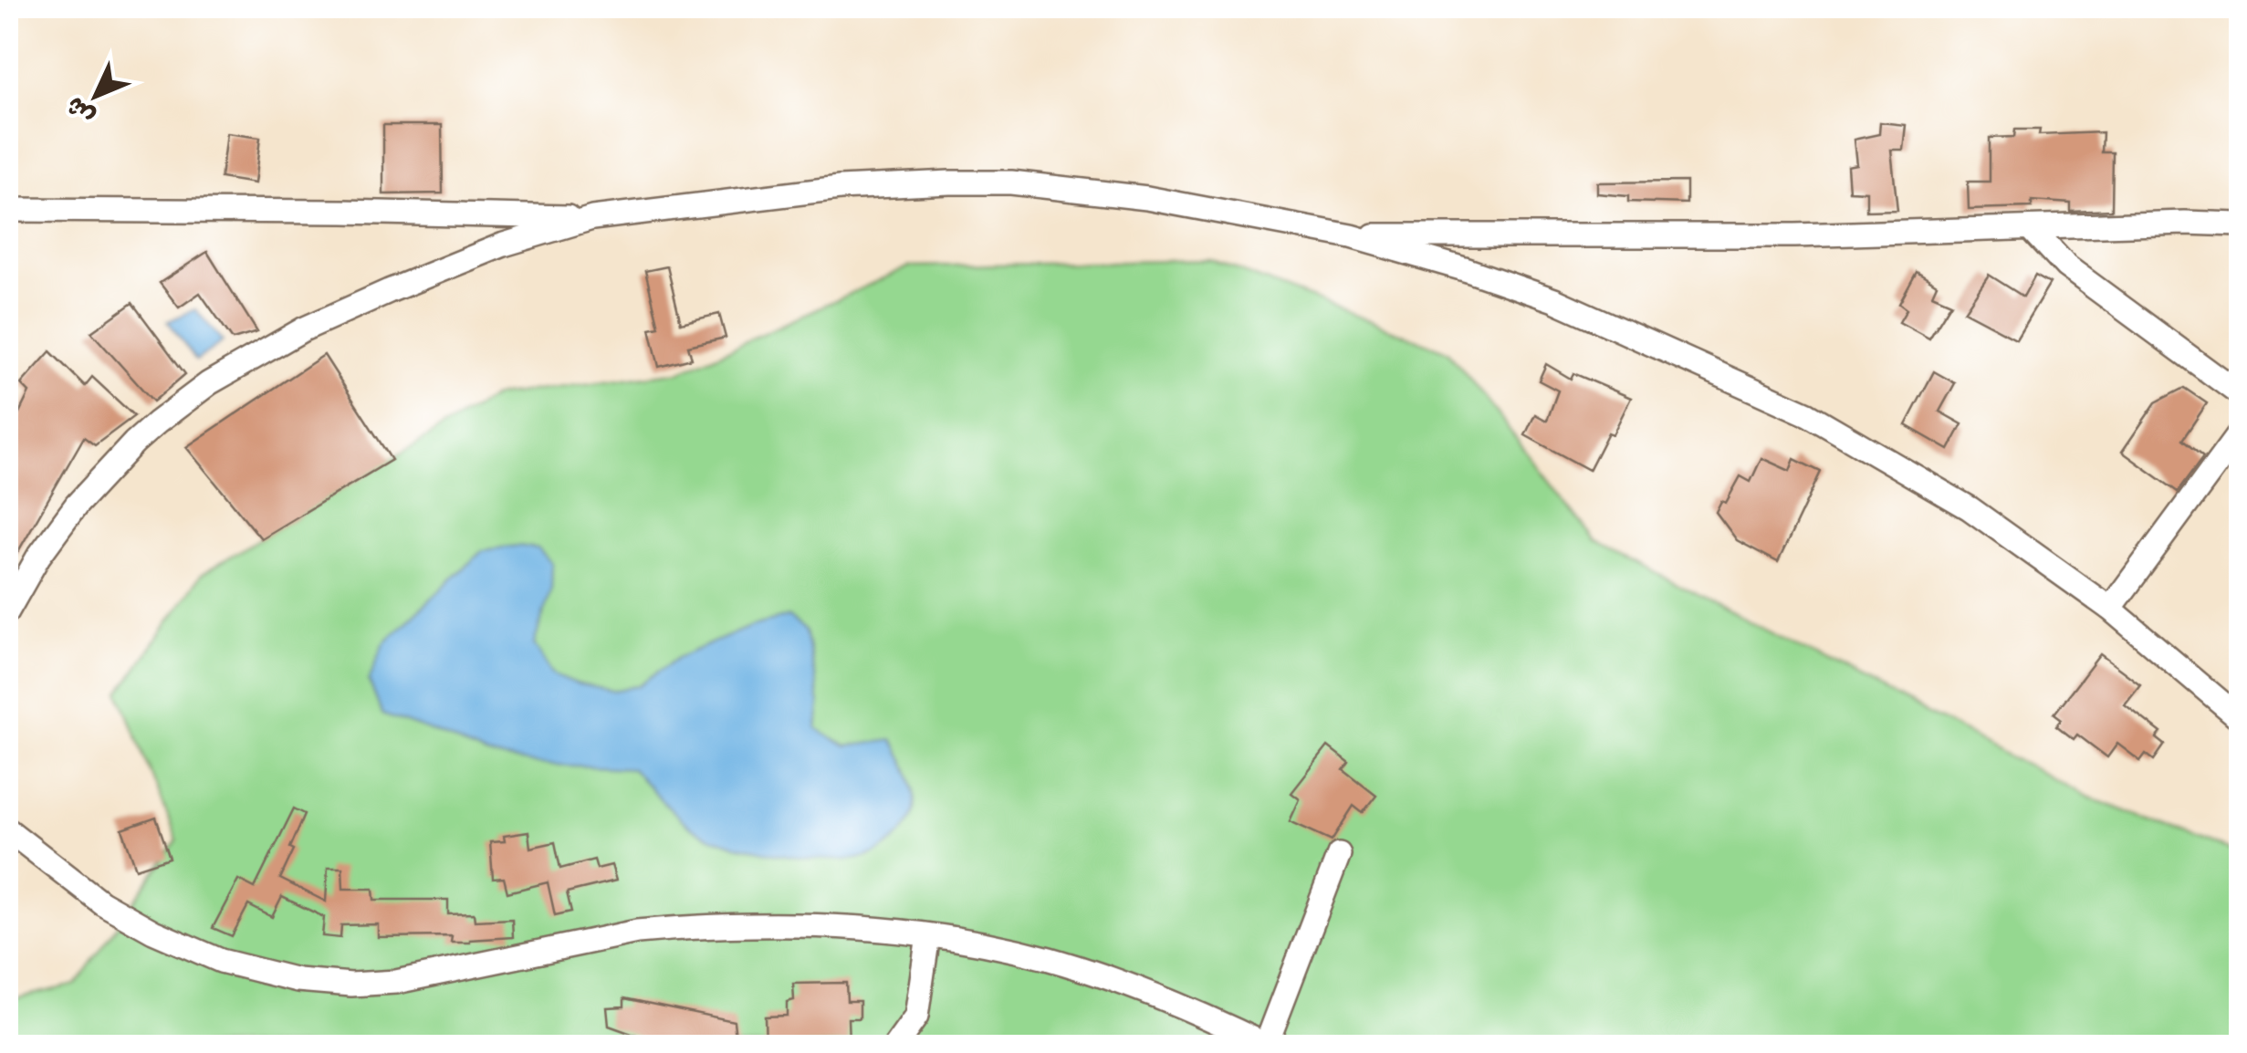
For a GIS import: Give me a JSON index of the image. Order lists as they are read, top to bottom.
{
  "north": "bottom left"
}
